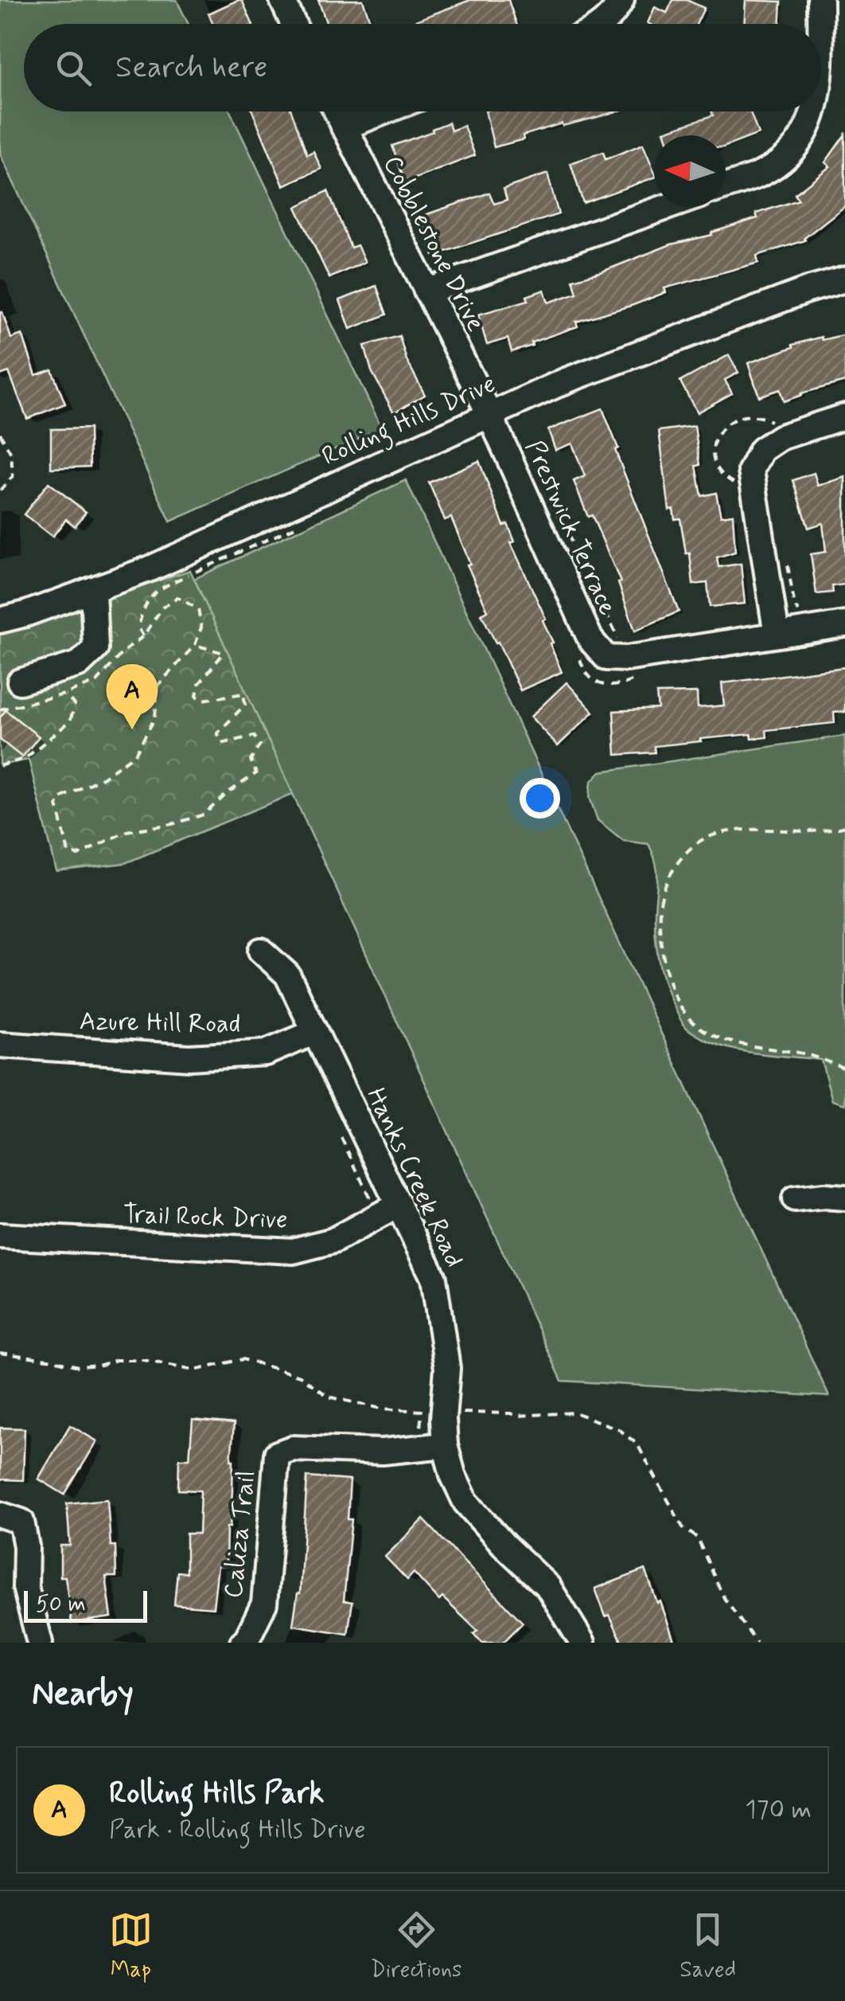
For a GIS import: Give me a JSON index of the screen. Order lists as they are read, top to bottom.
{
  "streets": {
    "street": [
      "Cobblestone Drive",
      "Rolling Hills Drive",
      "Prestwick Terrace",
      "Azure Hill Road",
      "Hanks Creek Road",
      "Trail Rock Drive",
      "Caliza Trail"
    ]
  },
  "crossings": [
    ["Cobblestone Drive", "Rolling Hills Drive"],
    ["Cobblestone Drive", "Prestwick Terrace"],
    ["Rolling Hills Drive", "Prestwick Terrace"],
    ["Azure Hill Road", "Hanks Creek Road"],
    ["Hanks Creek Road", "Trail Rock Drive"],
    ["Hanks Creek Road", "Caliza Trail"]
  ],
  "scale_bar": "50 m",
  "north": "left",
  "page": {
    "search": "Search here",
    "pins": "A",
    "scale": "50 m",
    "heading": "Nearby",
    "list": [
      {
        "mark": "A",
        "name": "Rolling Hills Park",
        "note": "Park · Rolling Hills Drive",
        "value": "170 m"
      }
    ],
    "nav": ["Map", "Directions", "Saved"]
  }
}
